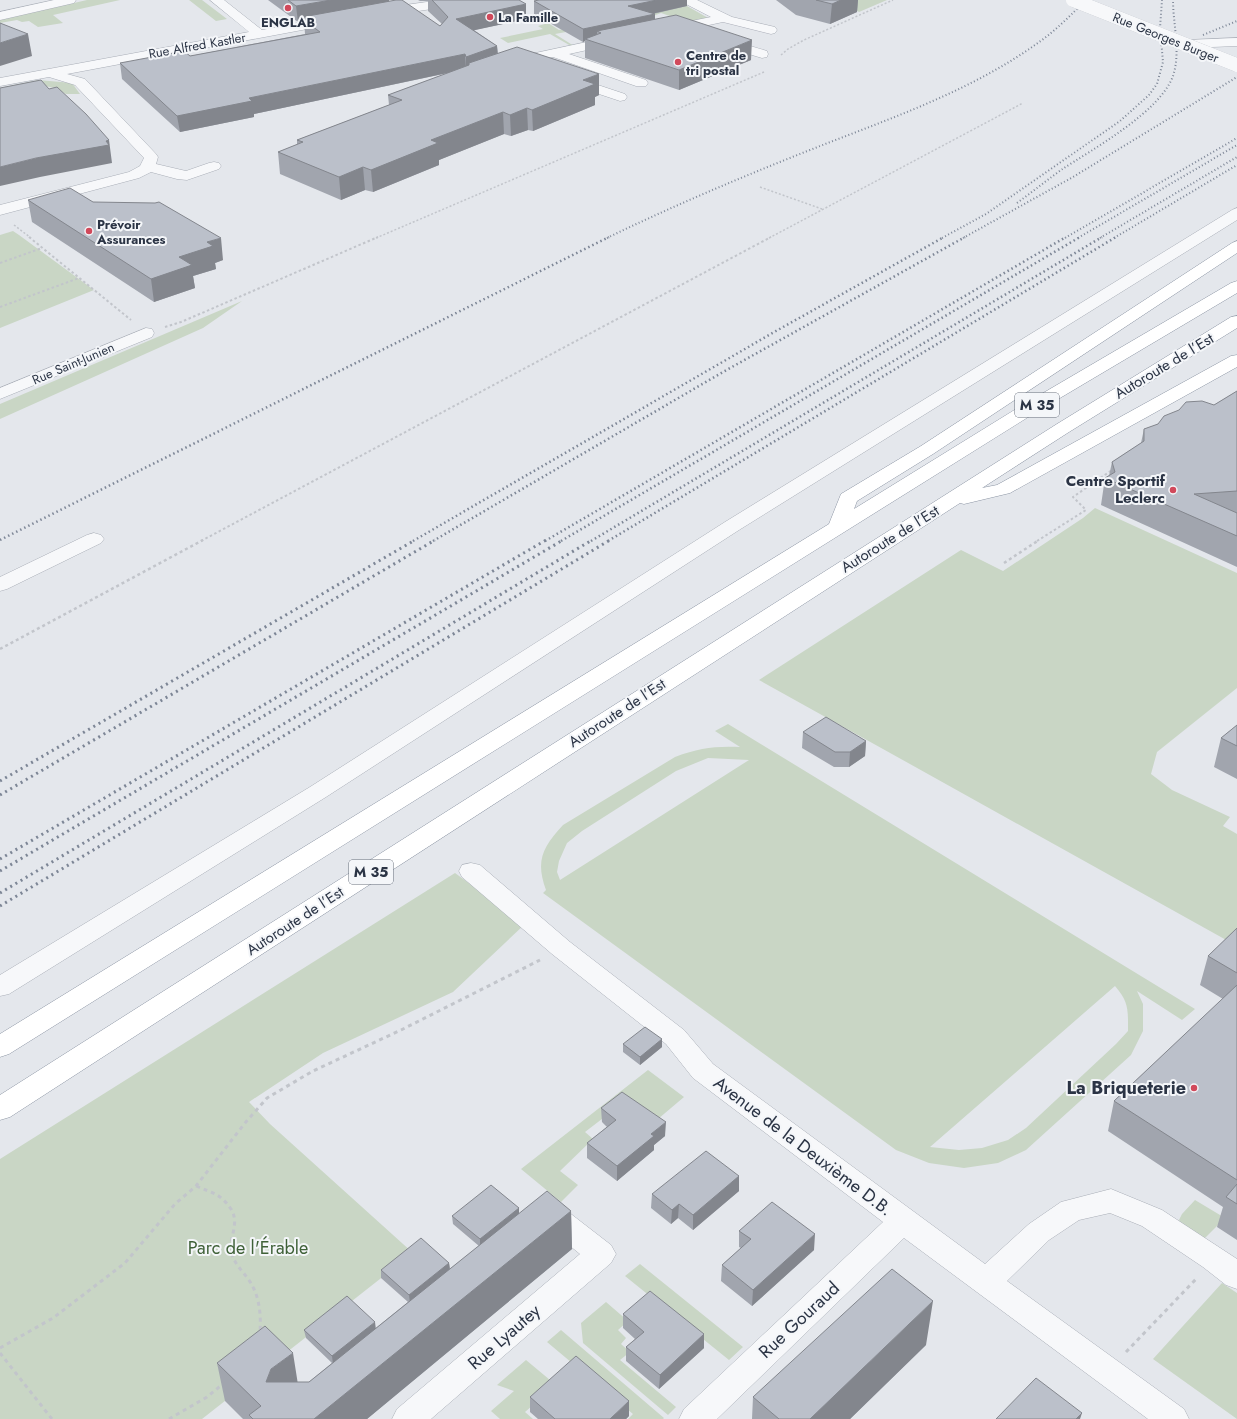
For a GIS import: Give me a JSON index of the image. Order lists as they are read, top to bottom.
{
  "streets": {
    "highway": ["Autoroute de l’Est", "M 35"],
    "street": [
      "Rue Georges Burger",
      "Rue Alfred Kastler",
      "Rue Saint-Junien",
      "Avenue de la Deuxième D.B.",
      "Rue Gouraud",
      "Rue Lyautey"
    ]
  },
  "crossings": [
    ["Avenue de la Deuxième D.B.", "Rue Gouraud"]
  ],
  "parks": ["Parc de l'Érable"],
  "places": [
    "ENGLAB",
    "La Famille",
    "Centre de tri postal",
    "Prévoir Assurances",
    "Centre Sportif Leclerc",
    "La Briqueterie"
  ]
}
